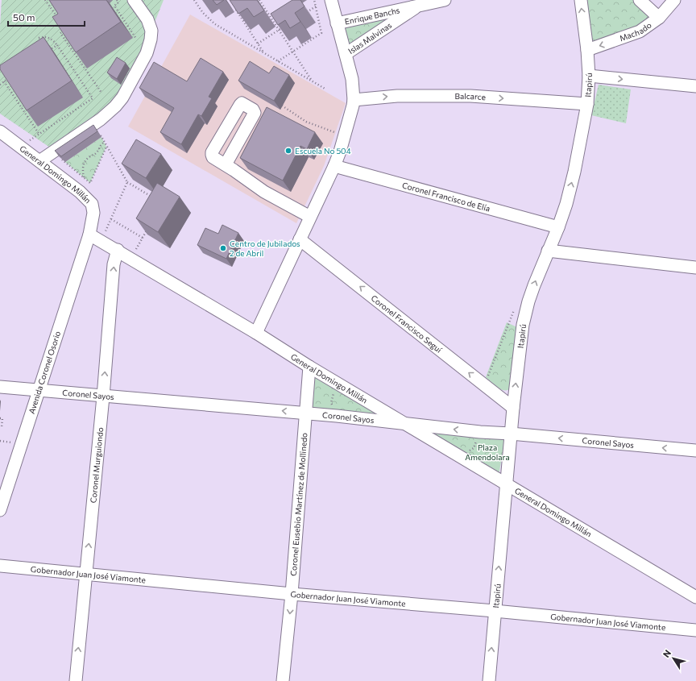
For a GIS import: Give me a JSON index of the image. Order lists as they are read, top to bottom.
{
  "streets": {
    "street": [
      "Enrique Banchs",
      "Machado",
      "Islas Malvinas",
      "Itapirú",
      "Balcarce",
      "General Domingo Millán",
      "Coronel Francisco de Elía",
      "Coronel Francisco Seguí",
      "Avenida Coronel Osorio",
      "Coronel Sayos",
      "Coronel Murguiondo",
      "Coronel Eusebio Martínez de Mollinedo",
      "Gobernador Juan José Viamonte"
    ]
  },
  "crossings": [
    ["Enrique Banchs", "Islas Malvinas"],
    ["Machado", "Itapirú"],
    ["Itapirú", "Balcarce"],
    ["Itapirú", "General Domingo Millán"],
    ["Itapirú", "Coronel Francisco de Elía"],
    ["Itapirú", "Coronel Francisco Seguí"],
    ["Itapirú", "Coronel Sayos"],
    ["Itapirú", "Gobernador Juan José Viamonte"],
    ["General Domingo Millán", "Avenida Coronel Osorio"],
    ["General Domingo Millán", "Coronel Sayos"],
    ["General Domingo Millán", "Coronel Murguiondo"],
    ["General Domingo Millán", "Coronel Eusebio Martínez de Mollinedo"],
    ["Avenida Coronel Osorio", "Coronel Sayos"],
    ["Coronel Sayos", "Coronel Murguiondo"],
    ["Coronel Sayos", "Coronel Eusebio Martínez de Mollinedo"],
    ["Coronel Murguiondo", "Gobernador Juan José Viamonte"],
    ["Coronel Eusebio Martínez de Mollinedo", "Gobernador Juan José Viamonte"]
  ],
  "one_way": [
    "Machado",
    "Itapirú",
    "Balcarce",
    "Coronel Francisco Seguí",
    "Coronel Sayos",
    "Coronel Murguiondo"
  ],
  "parks": ["Plaza Amendolara"],
  "places": ["Escuela No 504", "Centro de Jubilados 2 de Abril"],
  "scale_bar": "50 m",
  "north": "top left"
}
